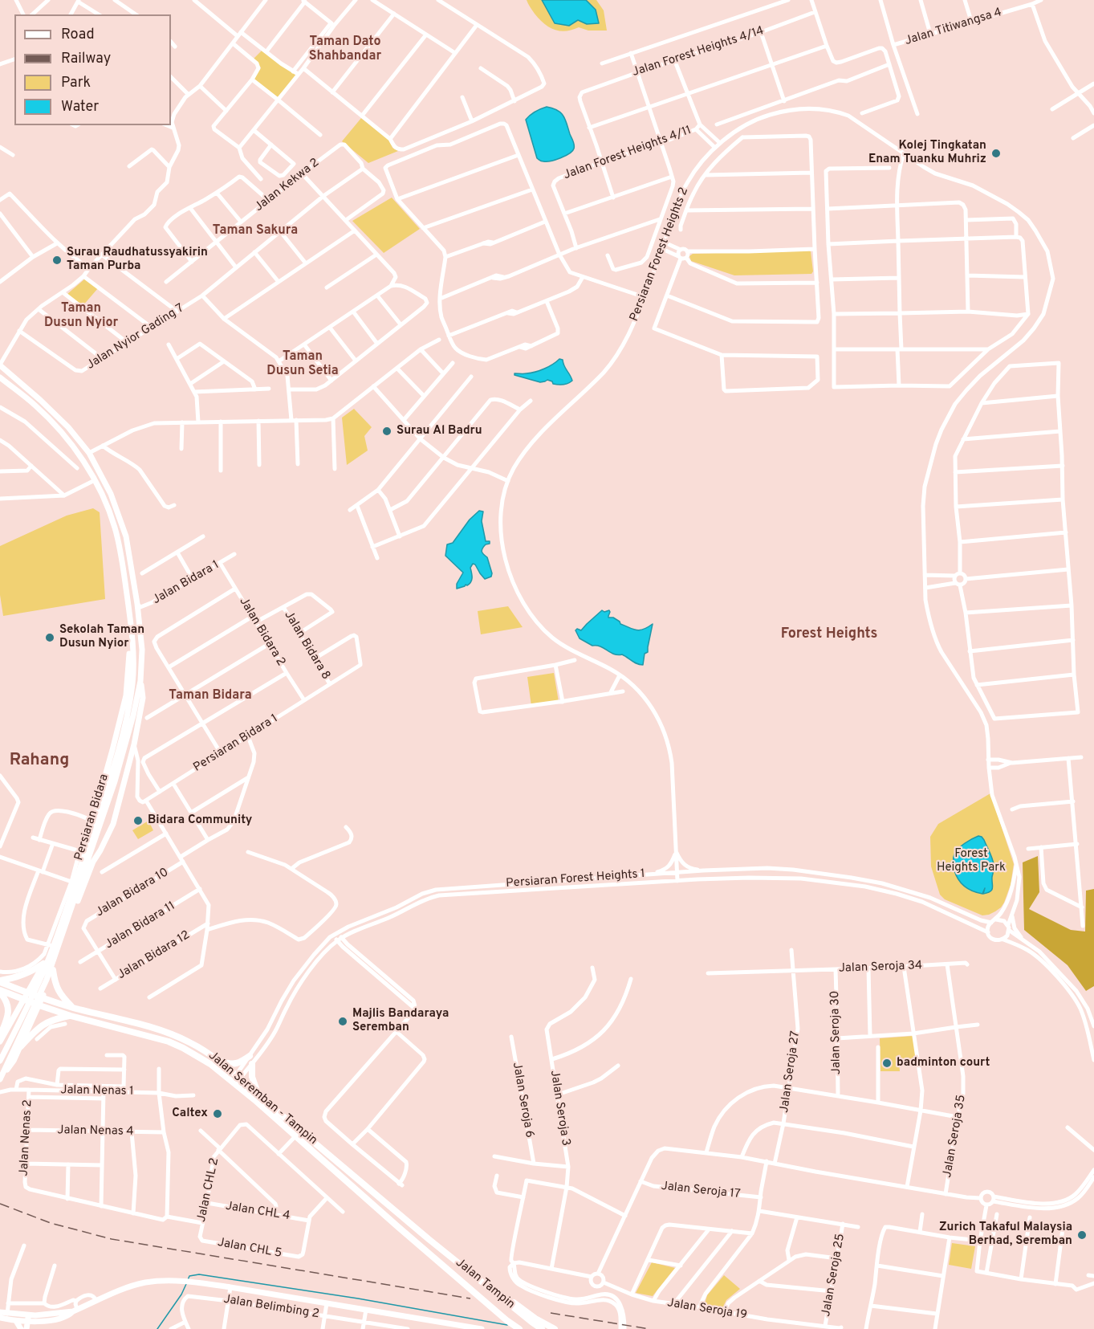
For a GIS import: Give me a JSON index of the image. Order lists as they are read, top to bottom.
{
  "streets": {
    "highway": ["Jalan Seremban - Tampin", "Jalan Tampin"],
    "main road": ["Persiaran Bidara"],
    "street": [
      "Jalan Titiwangsa 4",
      "Jalan Forest Heights 4/14",
      "Jalan Forest Heights 4/11",
      "Jalan Kekwa 2",
      "Persiaran Forest Heights 2",
      "Jalan Nyior Gading 7",
      "Jalan Bidara 1",
      "Jalan Bidara 2",
      "Jalan Bidara 8",
      "Persiaran Bidara 1",
      "Persiaran Forest Heights 1",
      "Jalan Bidara 10",
      "Jalan Bidara 11",
      "Jalan Bidara 12",
      "Jalan Seroja 34",
      "Jalan Seroja 30",
      "Jalan Seroja 27",
      "Jalan Nenas 1",
      "Jalan Seroja 6",
      "Jalan Seroja 3",
      "Jalan Nenas 4",
      "Jalan Seroja 35",
      "Jalan Nenas 2",
      "Jalan CHL 2",
      "Jalan Seroja 17",
      "Jalan CHL 4",
      "Jalan CHL 5",
      "Jalan Seroja 25",
      "Jalan Belimbing 2",
      "Jalan Seroja 19"
    ]
  },
  "crossings": [
    ["Jalan Kekwa 2", "Jalan Nyior Gading 7"],
    ["Persiaran Forest Heights 2", "Persiaran Forest Heights 1"],
    ["Jalan Bidara 1", "Jalan Bidara 2"],
    ["Jalan Bidara 2", "Persiaran Bidara 1"],
    ["Jalan Bidara 8", "Persiaran Bidara 1"],
    ["Persiaran Bidara", "Jalan Seremban - Tampin"],
    ["Persiaran Forest Heights 1", "Jalan Seremban - Tampin"],
    ["Jalan Bidara 10", "Jalan Bidara 11"],
    ["Jalan Seroja 34", "Jalan Seroja 30"],
    ["Jalan Seroja 34", "Jalan Seroja 27"],
    ["Jalan Seroja 34", "Jalan Seroja 35"],
    ["Jalan Nenas 1", "Jalan Nenas 2"],
    ["Jalan Seremban - Tampin", "Jalan Tampin"],
    ["Jalan Nenas 4", "Jalan Nenas 2"],
    ["Jalan CHL 2", "Jalan CHL 4"],
    ["Jalan CHL 2", "Jalan CHL 5"],
    ["Jalan CHL 4", "Jalan CHL 5"],
    ["Jalan Seroja 25", "Jalan Seroja 19"]
  ],
  "districts": [
    "Taman Dato Shahbandar",
    "Taman Sakura",
    "Taman Dusun Nyior",
    "Taman Dusun Setia",
    "Forest Heights",
    "Taman Bidara",
    "Rahang"
  ],
  "parks": ["Forest Heights Park"],
  "places": [
    "Kolej Tingkatan Enam Tuanku Muhriz",
    "Surau Raudhatussyakirin Taman Purba",
    "Surau Al Badru",
    "Sekolah Taman Dusun Nyior",
    "Bidara Community",
    "Majlis Bandaraya Seremban",
    "badminton court",
    "Caltex",
    "Zurich Takaful Malaysia Berhad, Seremban"
  ],
  "legend": [
    "Road",
    "Railway",
    "Park",
    "Water"
  ]
}
